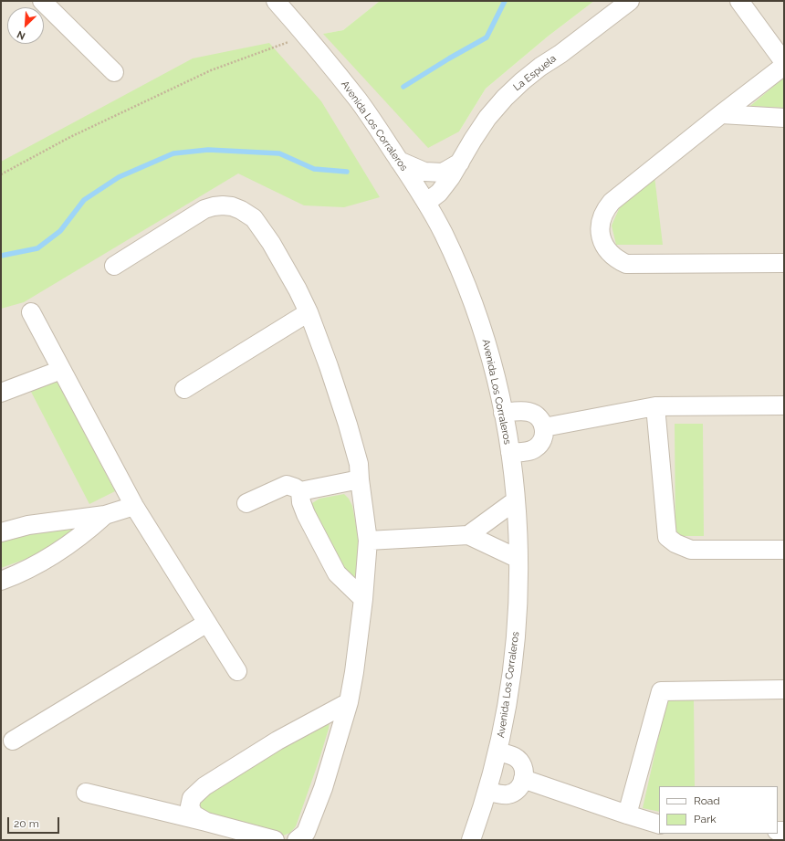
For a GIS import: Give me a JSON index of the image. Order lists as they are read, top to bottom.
{
  "streets": {
    "street": ["La Espuela", "Avenida Los Corraleros"]
  },
  "crossings": [
    ["La Espuela", "Avenida Los Corraleros"]
  ],
  "legend": ["Road", "Park"],
  "scale_bar": "20 m",
  "north": "bottom left"
}
